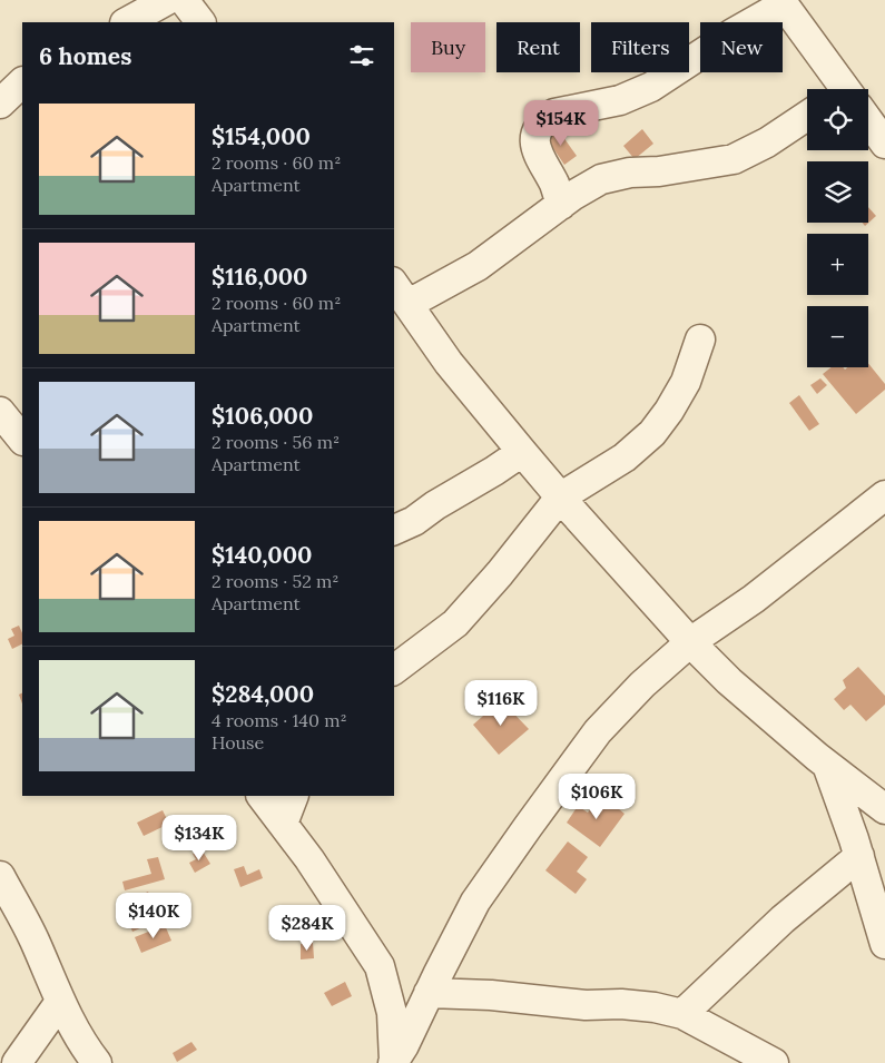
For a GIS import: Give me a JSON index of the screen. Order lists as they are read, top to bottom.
{
  "page": {
    "chip": [
      "Buy",
      "Rent",
      "Filters",
      "New"
    ],
    "heading": "6 homes",
    "map_buttons": ["+", "−"],
    "list": [
      {
        "name": "$154,000",
        "note": "2 rooms · 60 m² · Apartment"
      },
      {
        "name": "$116,000",
        "note": "2 rooms · 60 m² · Apartment"
      },
      {
        "name": "$106,000",
        "note": "2 rooms · 56 m² · Apartment"
      },
      {
        "name": "$140,000",
        "note": "2 rooms · 52 m² · Apartment"
      },
      {
        "name": "$284,000",
        "note": "4 rooms · 140 m² · House"
      }
    ],
    "price": [
      "$154K",
      "$116K",
      "$106K",
      "$134K",
      "$140K",
      "$284K"
    ]
  }
}
